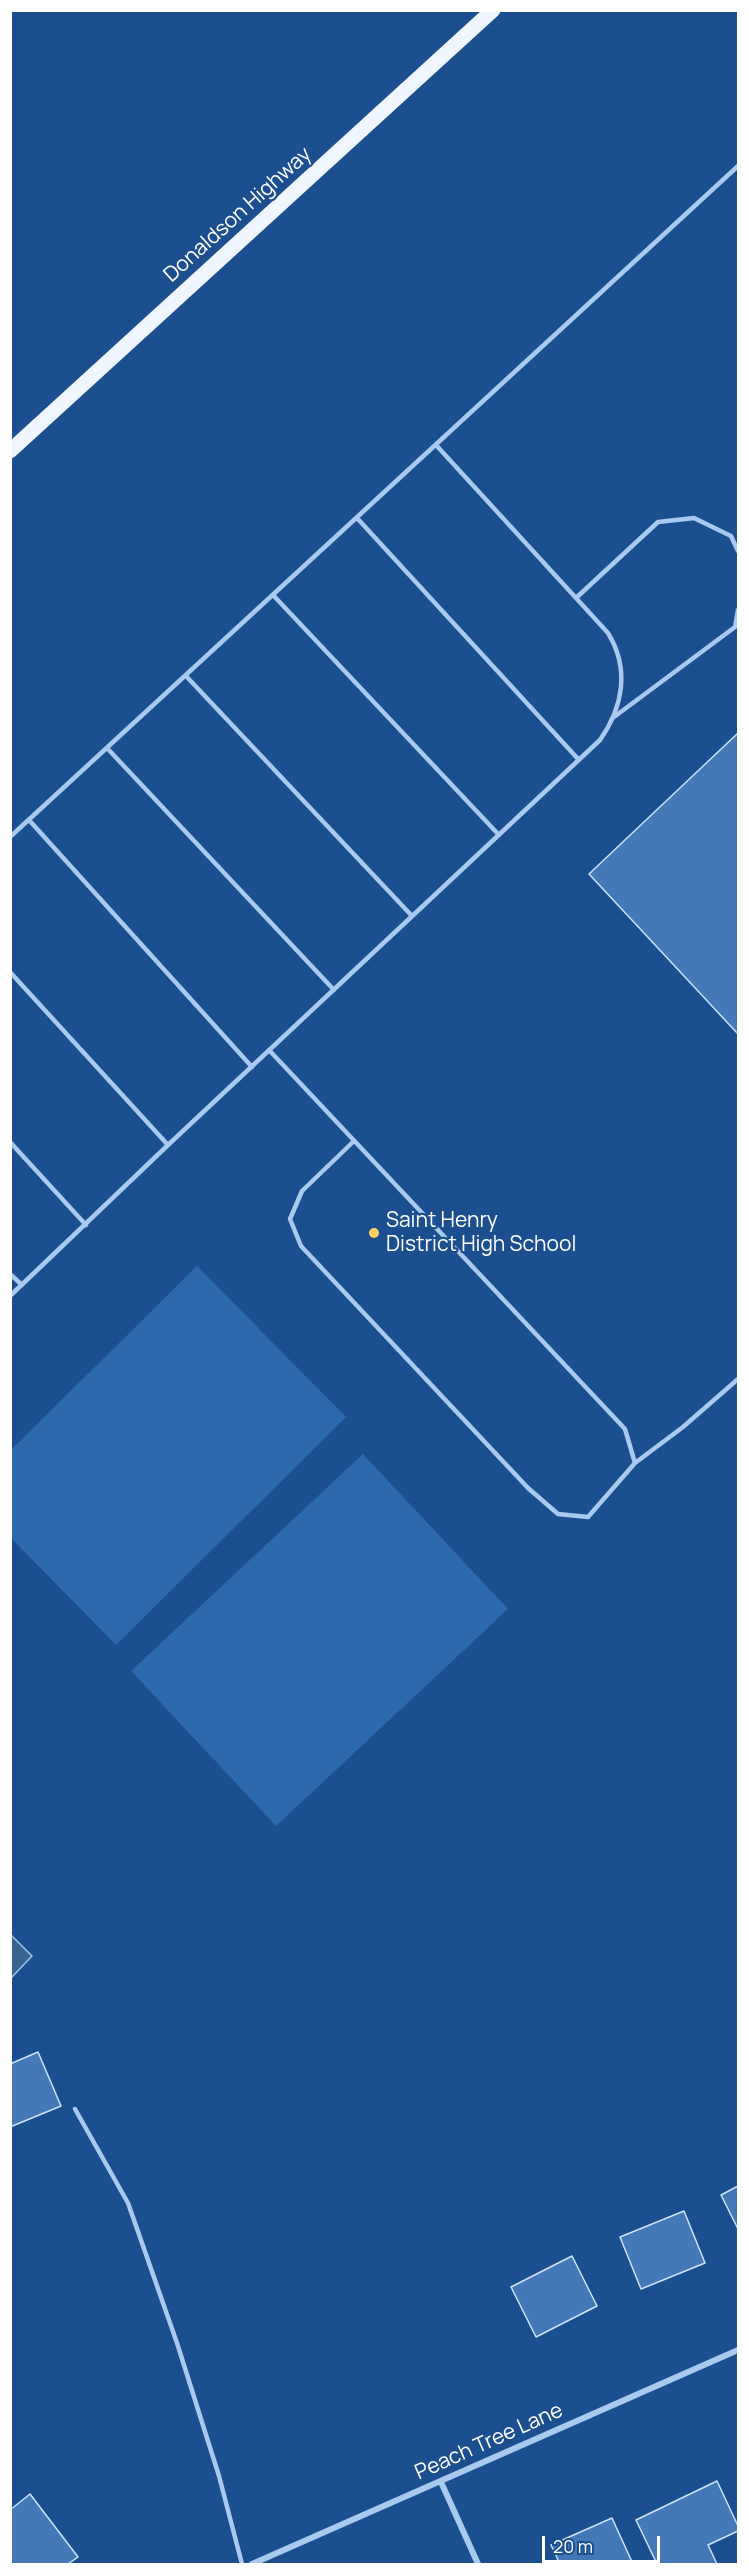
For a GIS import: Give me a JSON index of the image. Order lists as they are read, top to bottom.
{
  "streets": {
    "main road": ["Donaldson Highway"],
    "street": ["Peach Tree Lane"]
  },
  "places": ["Saint Henry District High School"],
  "scale_bar": "20 m"
}
